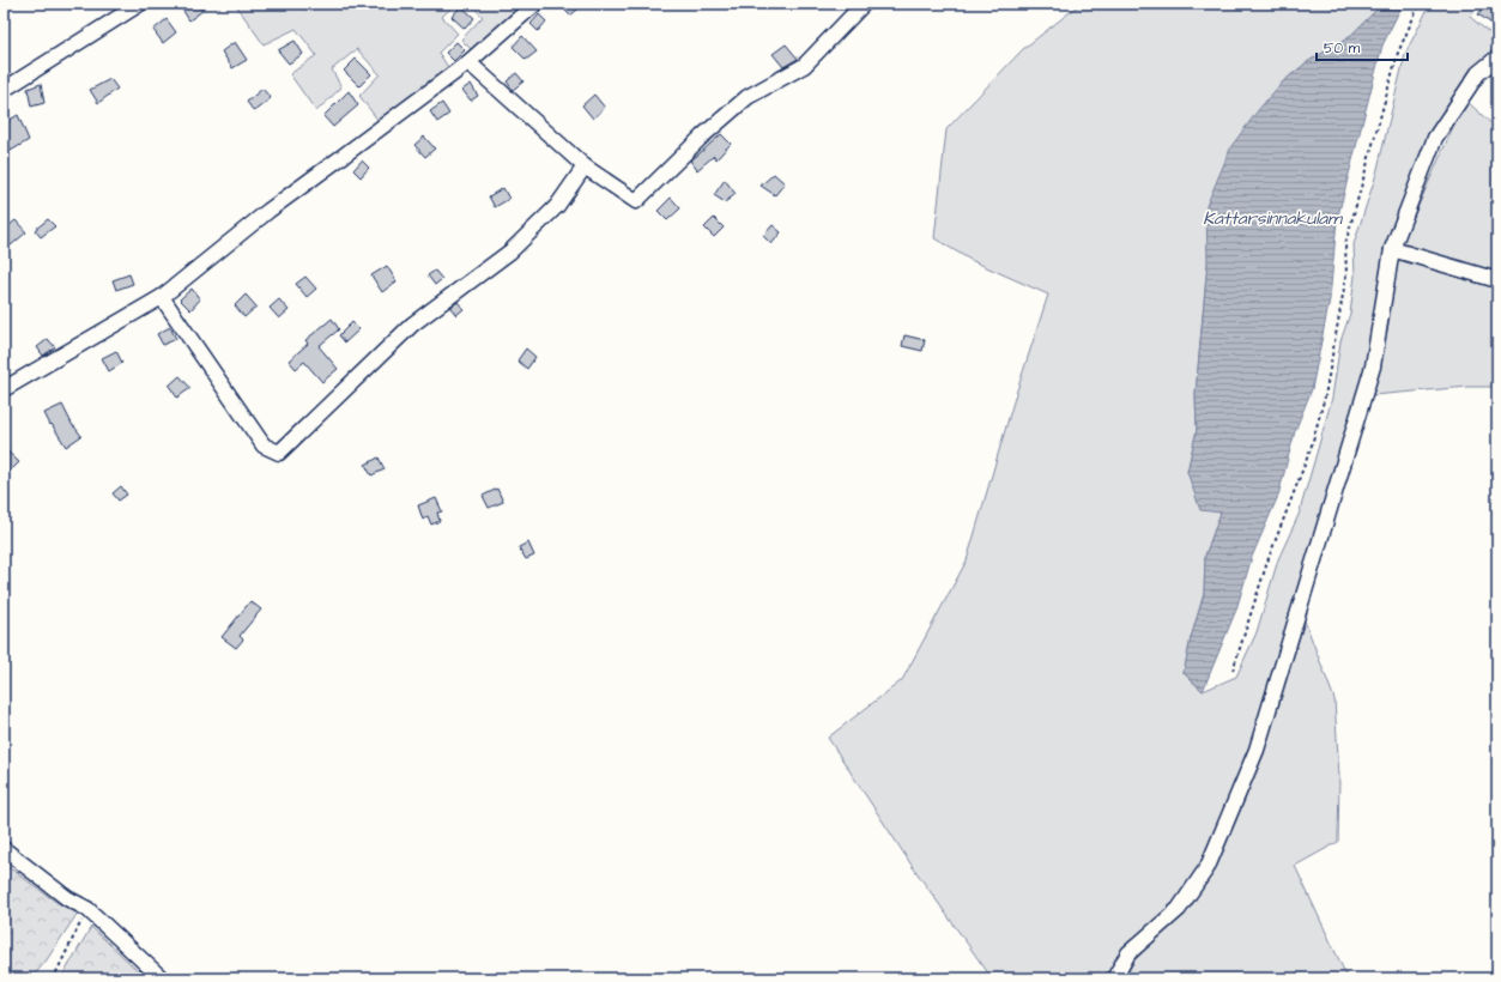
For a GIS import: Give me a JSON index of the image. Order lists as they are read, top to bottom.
{
  "water": ["Kattarsinnakulam"],
  "scale_bar": "50 m"
}
